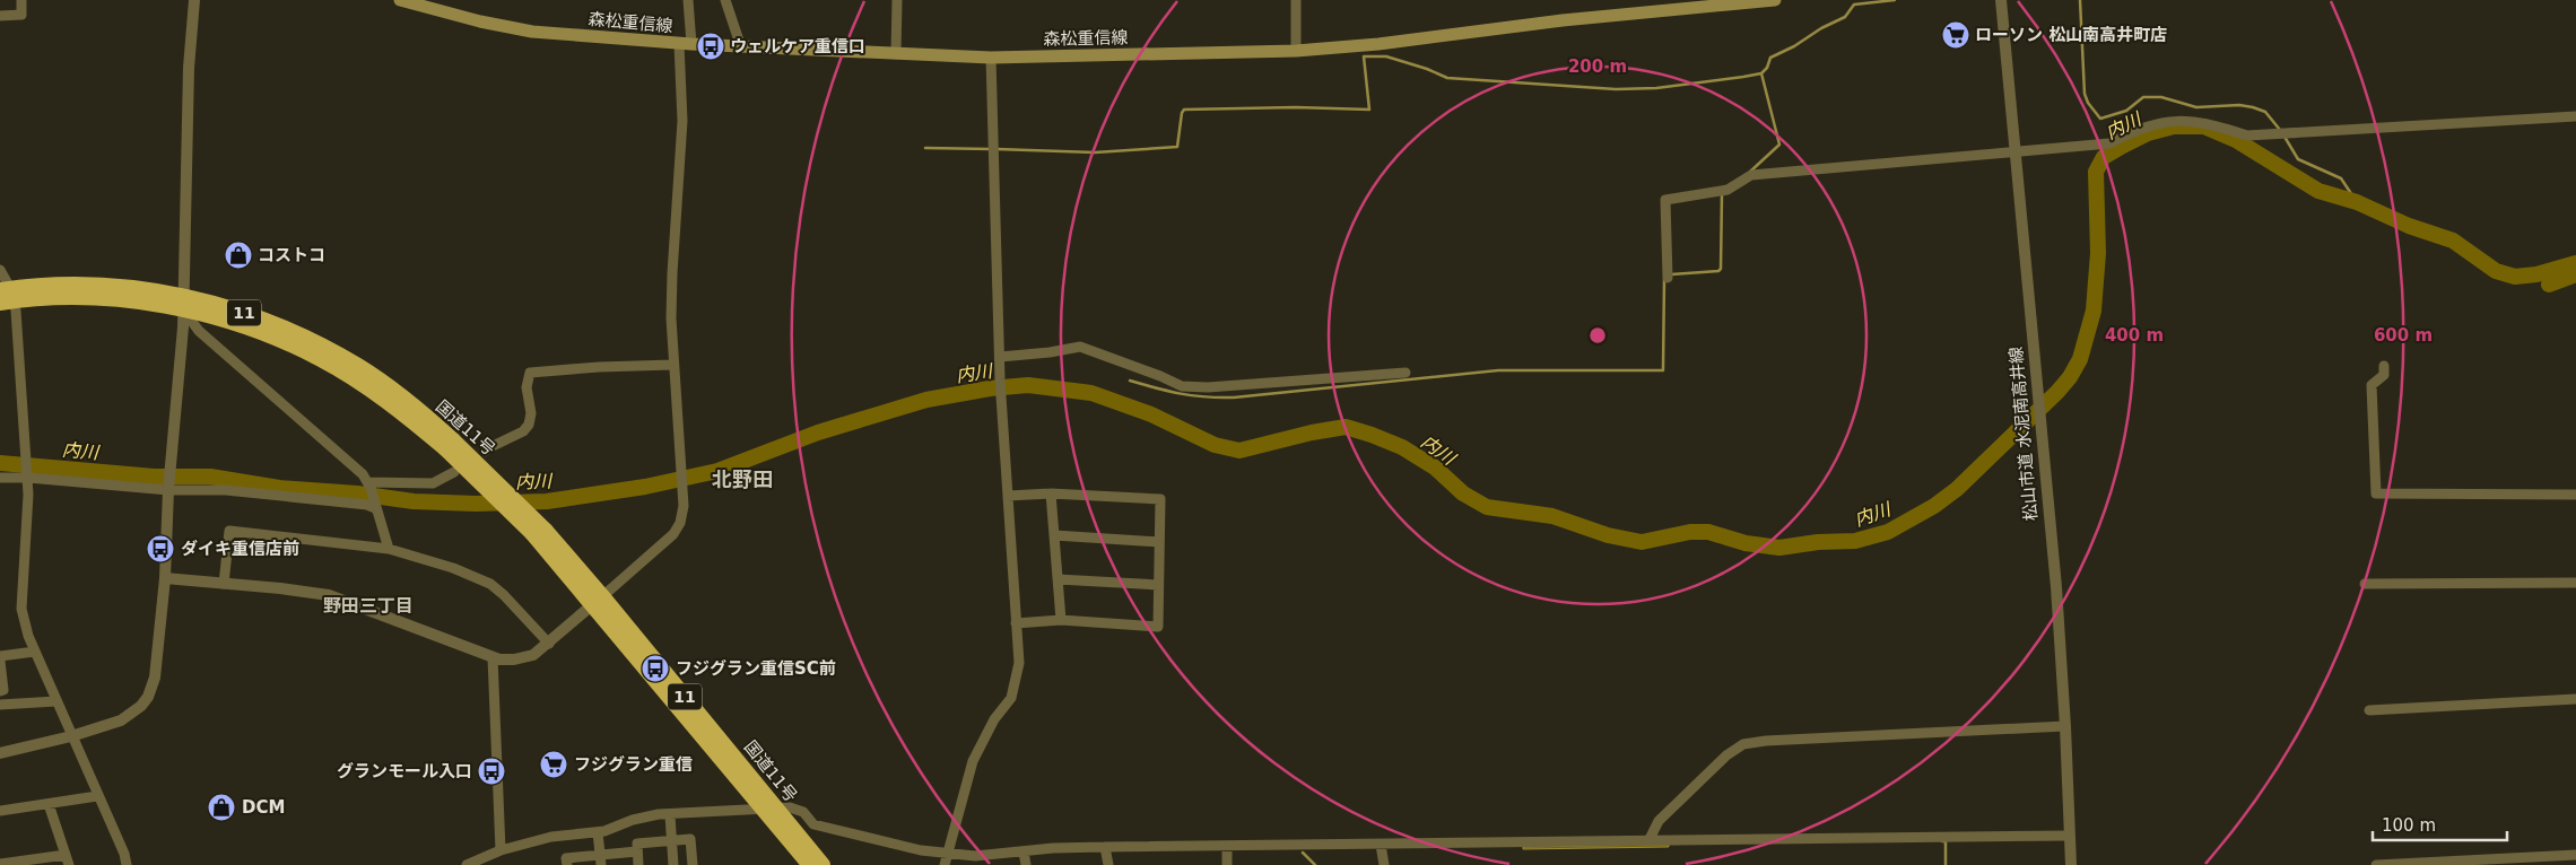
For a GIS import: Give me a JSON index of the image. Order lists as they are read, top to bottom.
{
  "streets": {
    "highway": ["11", "国道11号"],
    "main road": ["森松重信線"],
    "street": ["松山市道 水泥南高井線"]
  },
  "districts": ["北野田", "野田三丁目"],
  "water": ["内川"],
  "places": {
    "supermarket": ["ローソン 松山南高井町店", "フジグラン重信"],
    "bus stop": [
      "ウェルケア重信口",
      "ダイキ重信店前",
      "フジグラン重信SC前",
      "グランモール入口"
    ],
    "shop": ["コストコ", "DCM"]
  },
  "scale_bar": "100 m",
  "rings": ["200 m", "400 m", "600 m"]
}
